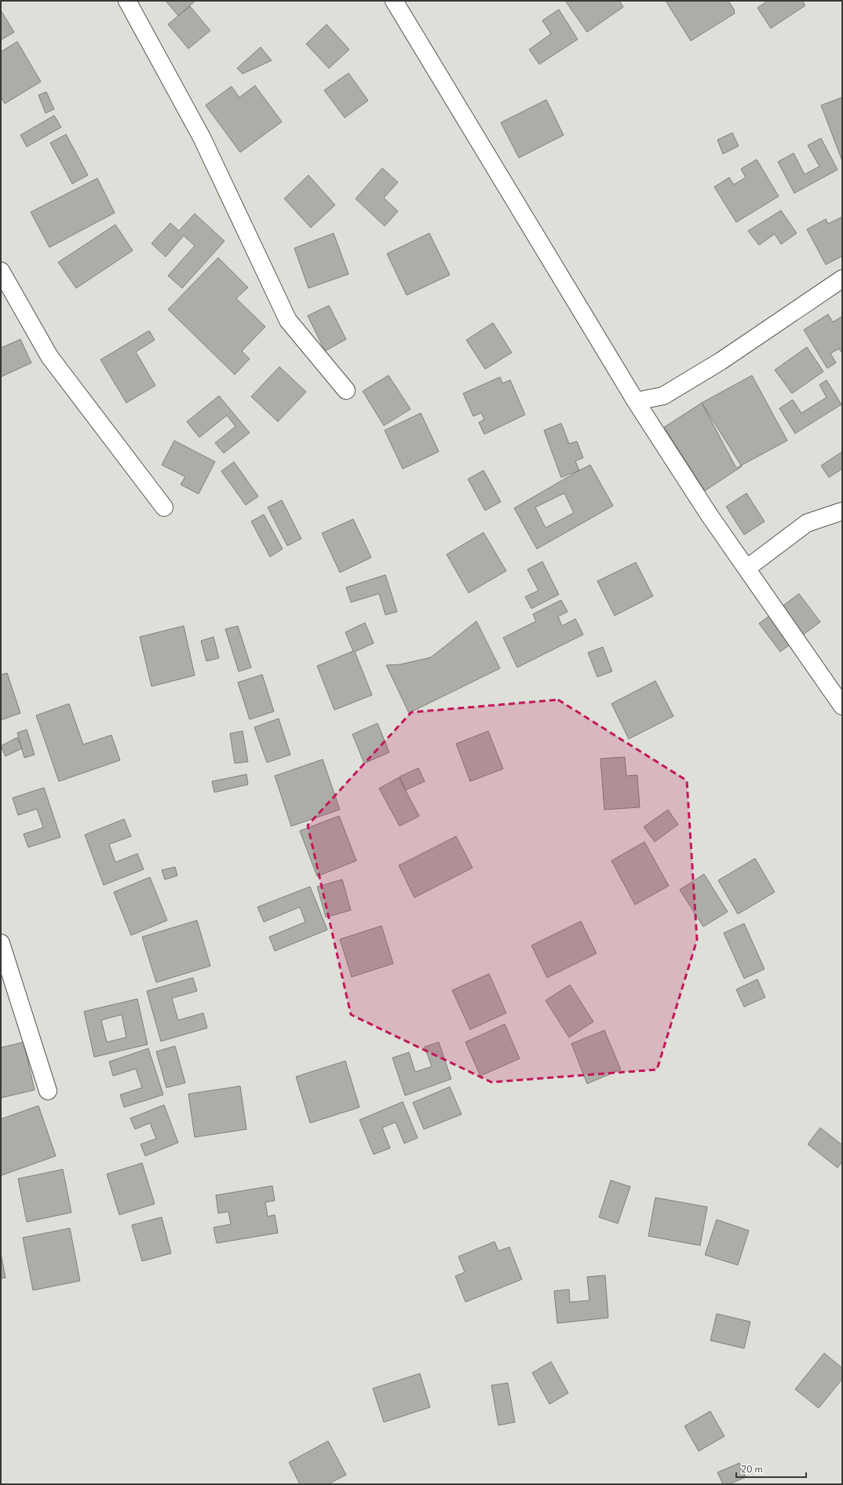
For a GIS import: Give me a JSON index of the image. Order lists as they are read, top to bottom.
{
  "scale_bar": "20 m"
}
